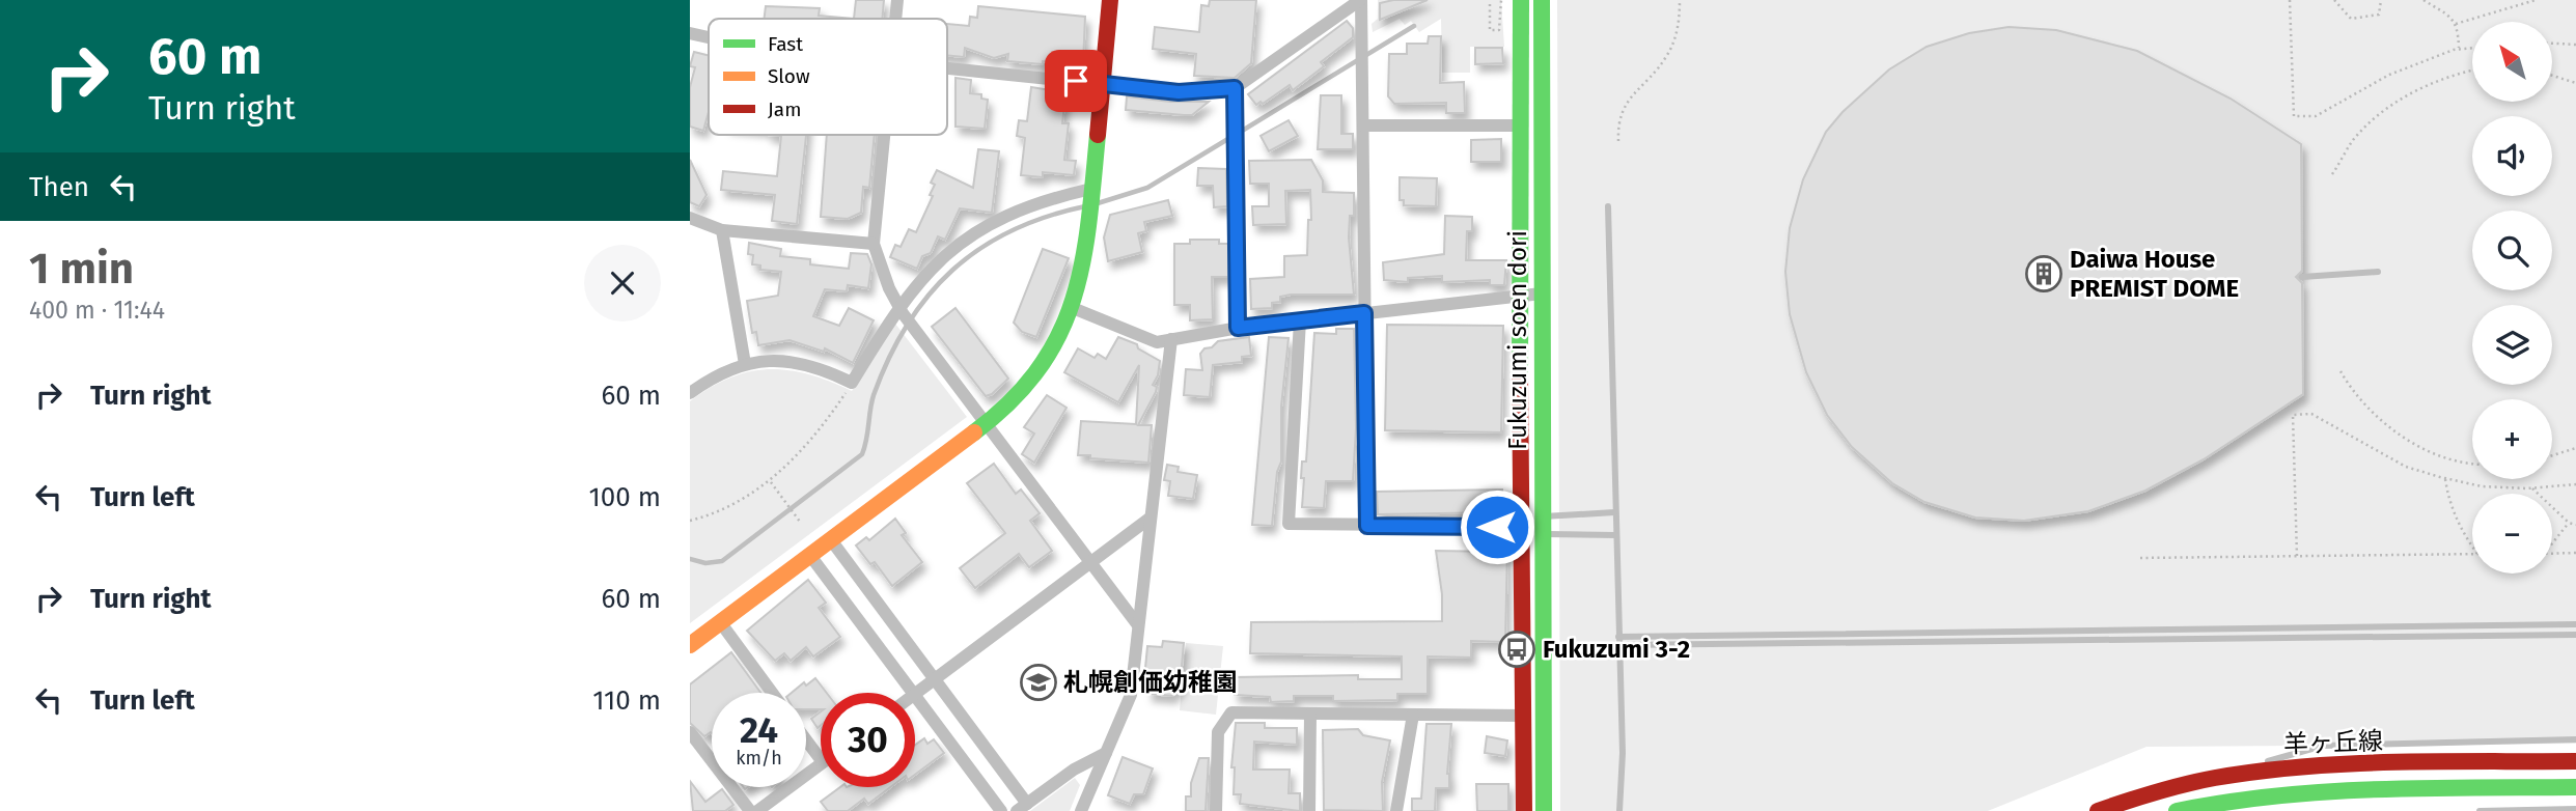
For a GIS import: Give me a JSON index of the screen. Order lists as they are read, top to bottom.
{
  "streets": {
    "main road": ["Fukuzumi soen dori", "羊ヶ丘線"]
  },
  "places": {
    "building": ["Daiwa House PREMIST DOME"],
    "bus stop": ["Fukuzumi 3-2"],
    "school or university": ["札幌創価幼稚園"]
  },
  "legend": ["Fast", "Slow", "Jam"],
  "north": "top left",
  "page": {
    "turn": ["60 m", "Turn right"],
    "map_buttons": ["+", "−"],
    "then": "Then",
    "heading": ["1 min", "400 m · 11:44"],
    "list": [
      {
        "name": "Turn right",
        "value": "60 m"
      },
      {
        "name": "Turn left",
        "value": "100 m"
      },
      {
        "name": "Turn right",
        "value": "60 m"
      },
      {
        "name": "Turn left",
        "value": "110 m"
      }
    ],
    "speed": "24 km/h",
    "limit": "30"
  }
}
